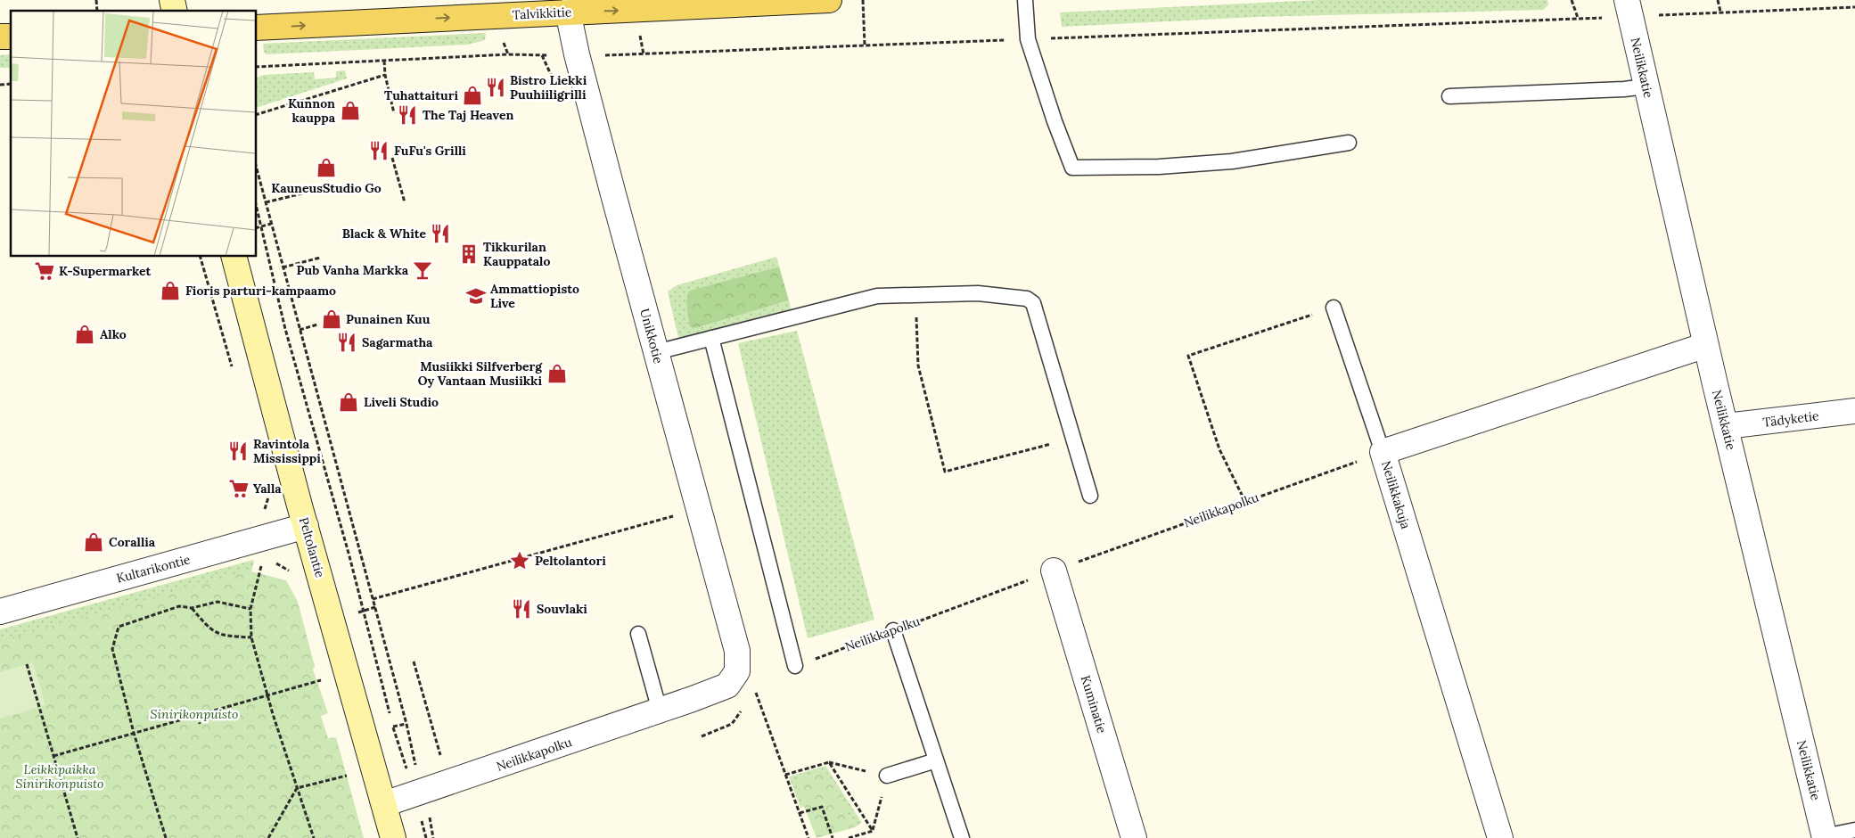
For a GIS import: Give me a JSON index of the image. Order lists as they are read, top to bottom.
{
  "streets": {
    "main road": ["Talvikkitie"],
    "street": [
      "Neilikkatie",
      "Unikkotie",
      "Tädyketie",
      "Neilikkakuja",
      "Neilikkapolku",
      "Peltolantie",
      "Kultarikontie",
      "Kuminatie"
    ]
  },
  "crossings": [
    ["Talvikkitie", "Unikkotie"],
    ["Neilikkatie", "Tädyketie"],
    ["Neilikkatie", "Neilikkakuja"],
    ["Unikkotie", "Neilikkapolku"],
    ["Neilikkakuja", "Neilikkapolku"],
    ["Neilikkapolku", "Peltolantie"],
    ["Neilikkapolku", "Kuminatie"],
    ["Peltolantie", "Kultarikontie"]
  ],
  "one_way": ["Talvikkitie"],
  "parks": ["Sinirikonpuisto", "Leikkipaikka Sinirikonpuisto"],
  "places": {
    "restaurant": [
      "Bistro Liekki Puuhiiligrilli",
      "The Taj Heaven",
      "FuFu's Grilli",
      "Black & White",
      "Sagarmatha",
      "Ravintola Mississippi",
      "Souvlaki"
    ],
    "shop": [
      "Tuhattaituri",
      "Kunnon kauppa",
      "KauneusStudio Go",
      "Fioris parturi-kampaamo",
      "Punainen Kuu",
      "Alko",
      "Musiikki Silfverberg Oy Vantaan Musiikki",
      "Liveli Studio",
      "Corallia"
    ],
    "building": ["Tikkurilan Kauppatalo"],
    "bar": ["Pub Vanha Markka"],
    "supermarket": ["K-Supermarket", "Yalla"],
    "school or university": ["Ammattiopisto Live"],
    "place": ["Peltolantori"]
  }
}
